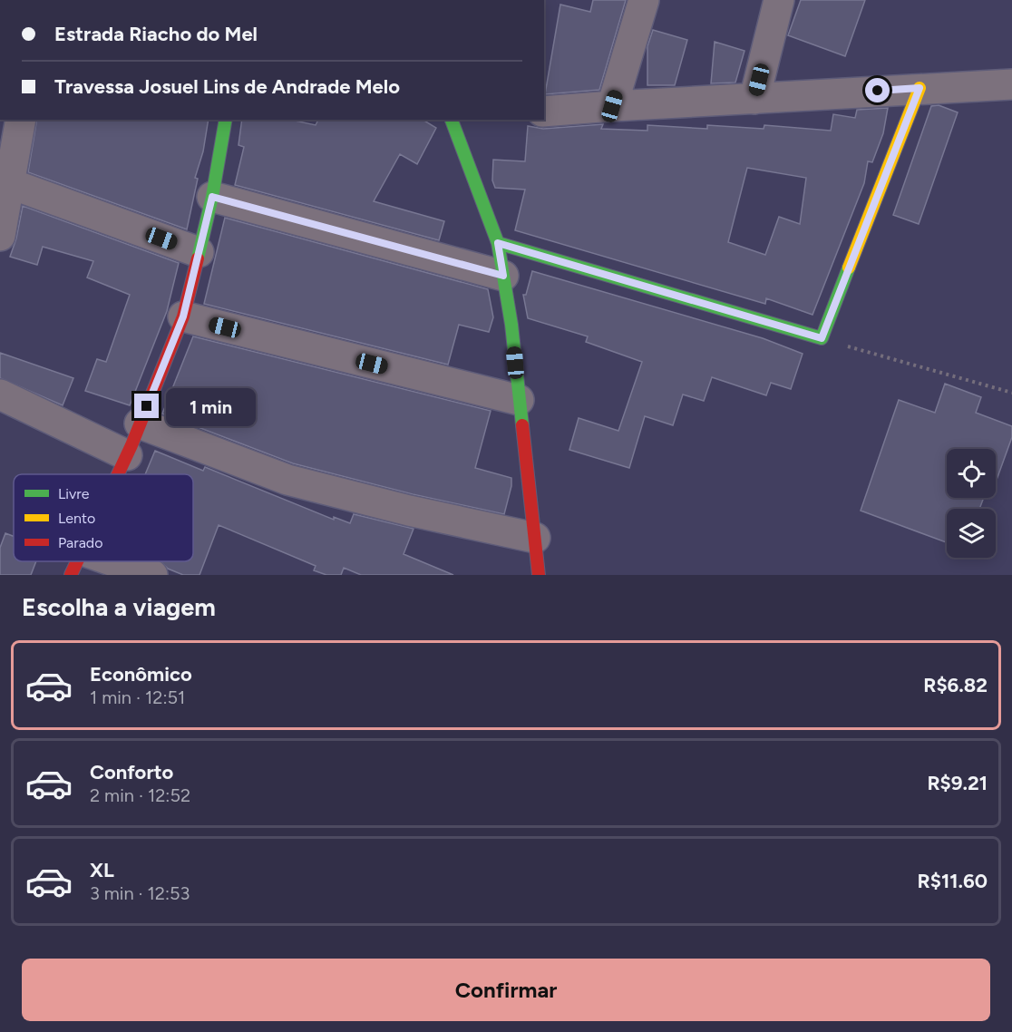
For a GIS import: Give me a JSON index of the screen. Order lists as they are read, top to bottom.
{
  "legend": ["Livre", "Lento", "Parado"],
  "page": {
    "banner": ["Estrada Riacho do Mel", "Travessa Josuel Lins de Andrade Melo"],
    "bubble": "1 min",
    "heading": "Escolha a viagem",
    "list": [
      {
        "name": "Econômico",
        "note": "1 min · 12:51",
        "value": "R$6.82"
      },
      {
        "name": "Conforto",
        "note": "2 min · 12:52",
        "value": "R$9.21"
      },
      {
        "name": "XL",
        "note": "3 min · 12:53",
        "value": "R$11.60"
      }
    ],
    "buttons": "Confirmar"
  }
}
